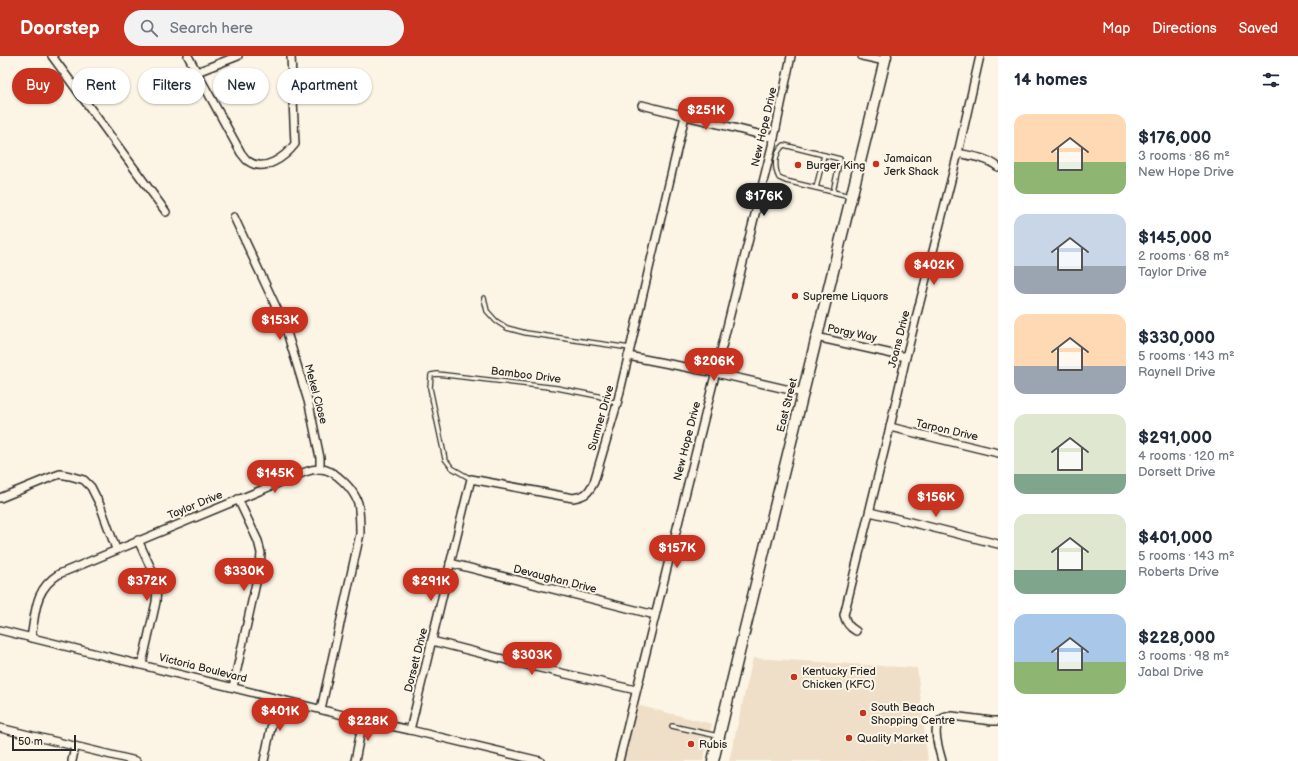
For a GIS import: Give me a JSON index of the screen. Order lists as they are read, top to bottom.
{
  "streets": {
    "main road": ["East Street"],
    "street": [
      "New Hope Drive",
      "Porgy Way",
      "Joans Drive",
      "Mekel Close",
      "Sumner Drive",
      "Tarpon Drive",
      "Taylor Drive",
      "Devaughan Drive",
      "Dorsett Drive",
      "Victoria Boulevard"
    ],
    "lane": ["Bamboo Drive"]
  },
  "crossings": [
    ["New Hope Drive", "Devaughan Drive"],
    ["Porgy Way", "Joans Drive"],
    ["Porgy Way", "East Street"],
    ["Joans Drive", "Tarpon Drive"],
    ["Bamboo Drive", "Sumner Drive"],
    ["Mekel Close", "Taylor Drive"],
    ["Sumner Drive", "Dorsett Drive"],
    ["Taylor Drive", "Victoria Boulevard"],
    ["Devaughan Drive", "Dorsett Drive"],
    ["Dorsett Drive", "Victoria Boulevard"]
  ],
  "places": [
    "Jamaican Jerk Shack",
    "Burger King",
    "Supreme Liquors",
    "Kentucky Fried Chicken (KFC)",
    "South Beach Shopping Centre",
    "Quality Market",
    "Rubis"
  ],
  "scale_bar": "50 m",
  "page": {
    "header": "Doorstep",
    "search": "Search here",
    "nav": ["Map", "Directions", "Saved"],
    "heading": "14 homes",
    "chip": [
      "Buy",
      "Rent",
      "Filters",
      "New",
      "Apartment"
    ],
    "price": [
      "$251K",
      "$176K",
      "$402K",
      "$153K",
      "$206K",
      "$145K",
      "$156K",
      "$157K",
      "$330K",
      "$372K",
      "$291K",
      "$303K",
      "$401K",
      "$228K"
    ],
    "list": [
      {
        "name": "$176,000",
        "note": "3 rooms · 86 m² · New Hope Drive"
      },
      {
        "name": "$145,000",
        "note": "2 rooms · 68 m² · Taylor Drive"
      },
      {
        "name": "$330,000",
        "note": "5 rooms · 143 m² · Raynell Drive"
      },
      {
        "name": "$291,000",
        "note": "4 rooms · 120 m² · Dorsett Drive"
      },
      {
        "name": "$401,000",
        "note": "5 rooms · 143 m² · Roberts Drive"
      },
      {
        "name": "$228,000",
        "note": "3 rooms · 98 m² · Jabal Drive"
      }
    ],
    "scale": "50 m"
  }
}
